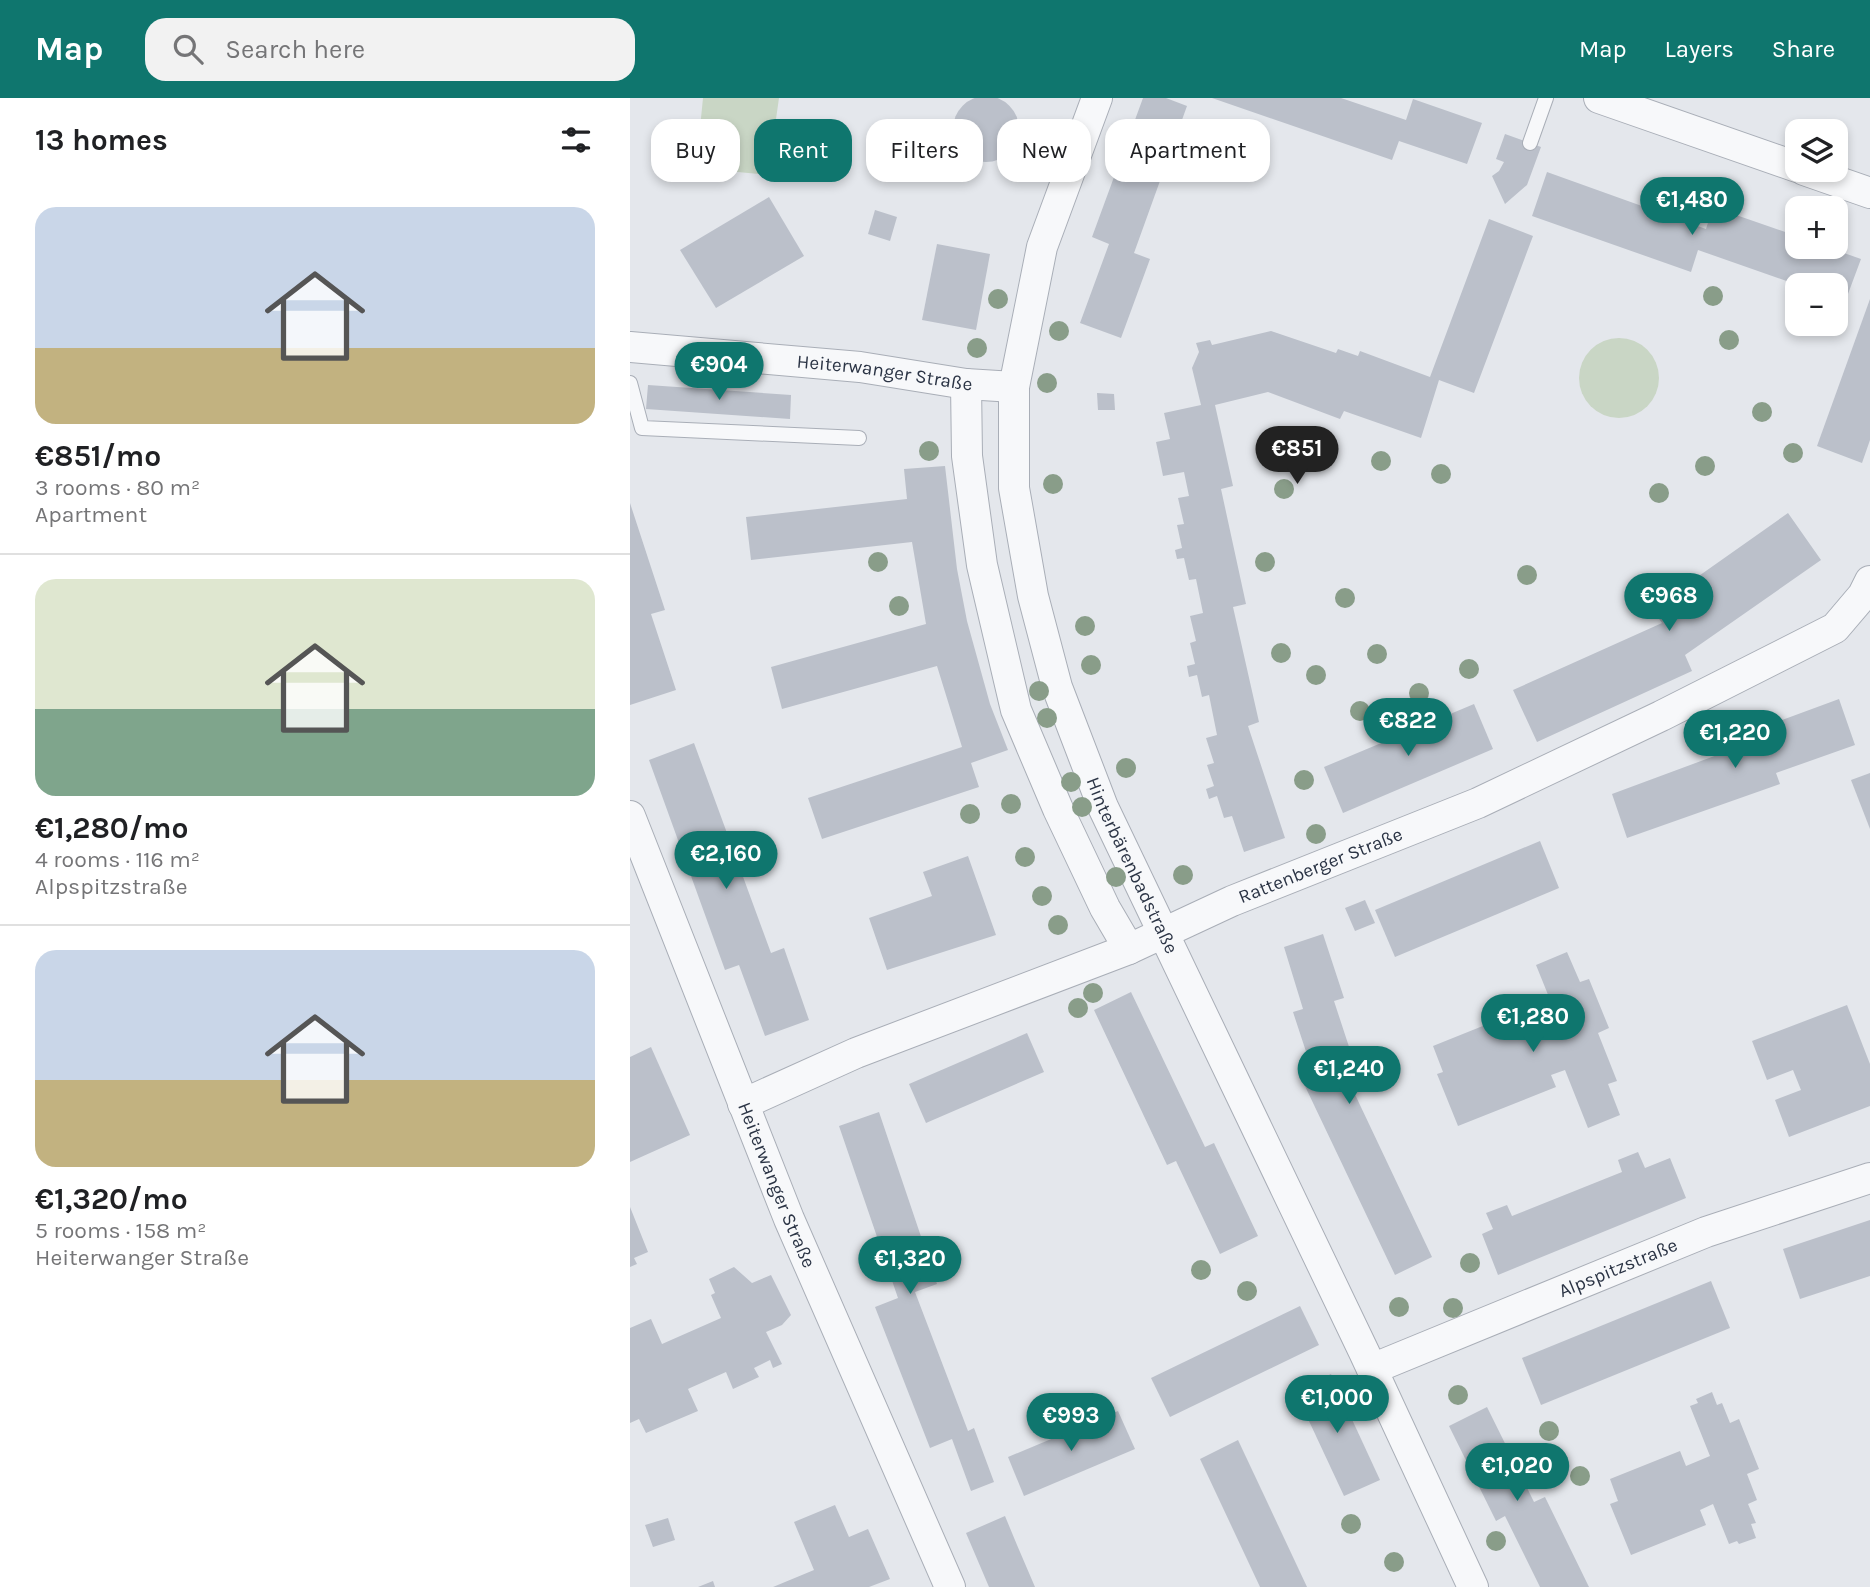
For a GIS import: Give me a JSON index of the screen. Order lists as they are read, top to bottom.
{
  "streets": {
    "street": [
      "Heiterwanger Straße",
      "Hinterbärenbadstraße",
      "Rattenberger Straße",
      "Alpspitzstraße"
    ]
  },
  "crossings": [
    ["Heiterwanger Straße", "Hinterbärenbadstraße"],
    ["Heiterwanger Straße", "Rattenberger Straße"],
    ["Hinterbärenbadstraße", "Rattenberger Straße"],
    ["Hinterbärenbadstraße", "Alpspitzstraße"]
  ],
  "page": {
    "header": "Map",
    "search": "Search here",
    "nav": ["Map", "Layers", "Share"],
    "heading": "13 homes",
    "map_buttons": ["+", "−"],
    "chip": [
      "Buy",
      "Rent",
      "Filters",
      "New",
      "Apartment"
    ],
    "price": [
      "€1,480",
      "€904",
      "€851",
      "€968",
      "€822",
      "€1,220",
      "€2,160",
      "€1,280",
      "€1,240",
      "€1,320",
      "€1,000",
      "€993",
      "€1,020"
    ],
    "list": [
      {
        "name": "€851/mo",
        "note": "3 rooms · 80 m² · Apartment"
      },
      {
        "name": "€1,280/mo",
        "note": "4 rooms · 116 m² · Alpspitzstraße"
      },
      {
        "name": "€1,320/mo",
        "note": "5 rooms · 158 m² · Heiterwanger Straße"
      }
    ]
  }
}
